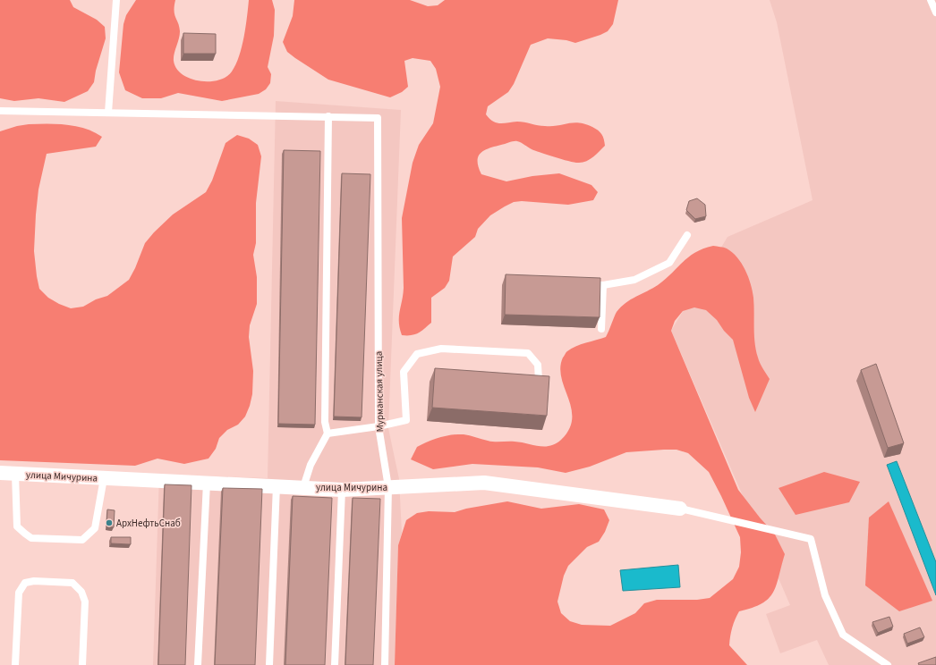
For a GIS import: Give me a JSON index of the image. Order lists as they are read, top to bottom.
{
  "streets": {
    "street": ["улица Мичурина"],
    "lane": ["Мурманская улица"]
  },
  "crossings": [
    ["Мурманская улица", "улица Мичурина"]
  ],
  "places": ["АрхНефтьСнаб"]
}
